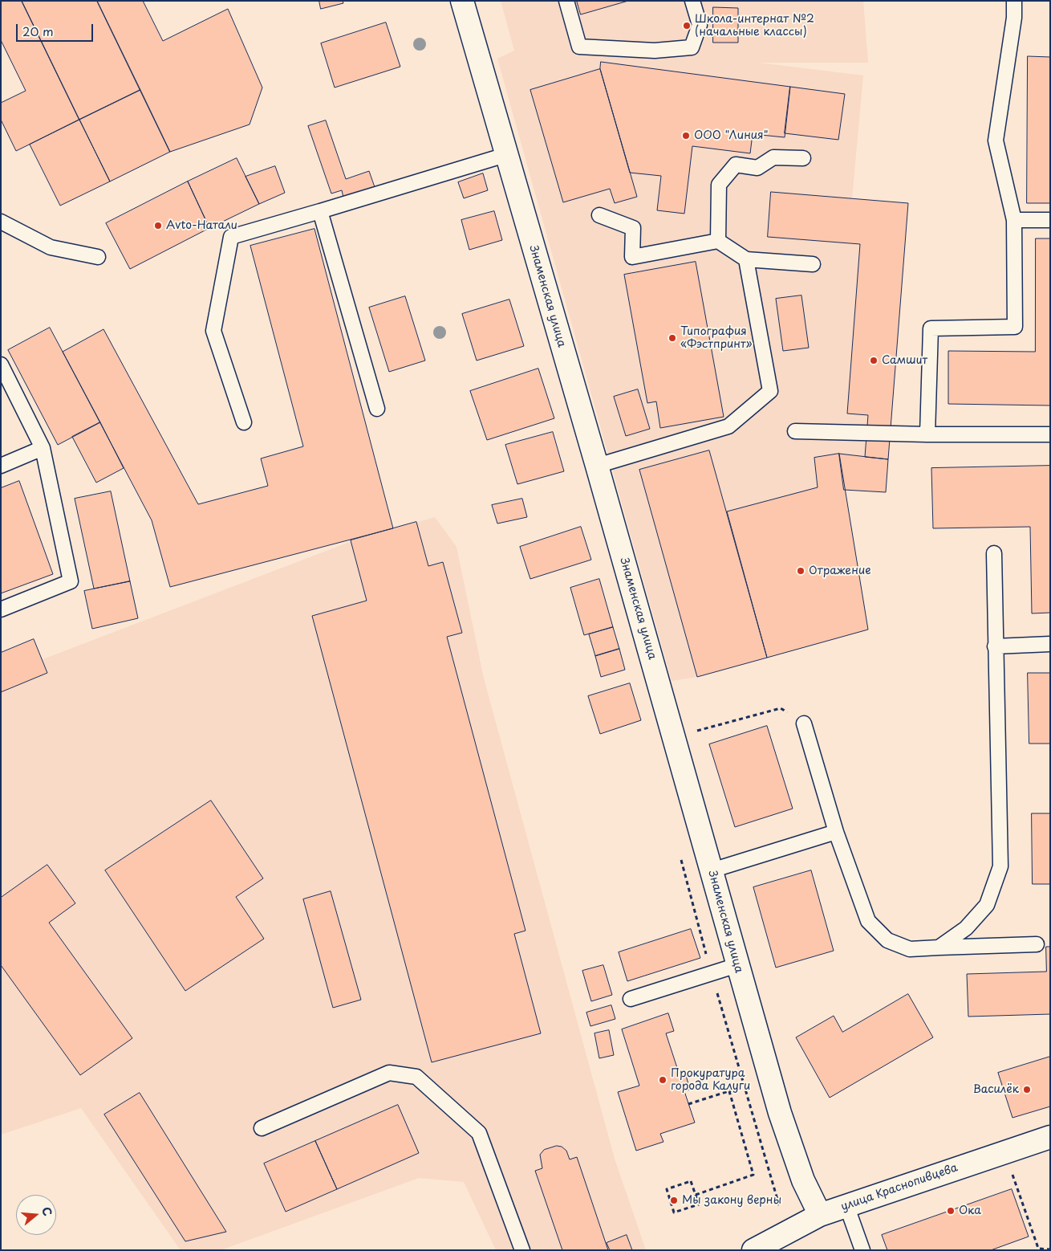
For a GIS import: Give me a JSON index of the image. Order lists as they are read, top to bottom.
{
  "streets": {
    "street": ["Знаменская улица", "улица Краснопивцева"]
  },
  "crossings": [
    ["Знаменская улица", "улица Краснопивцева"]
  ],
  "places": [
    "Школа-интернат №2 (начальные классы)",
    "ООО \"Линия\"",
    "Avto-Натали",
    "Типография «Фэстпринт»",
    "Самшит",
    "Отражение",
    "Прокуратура города Калуги",
    "Василёк",
    "Мы закону верны",
    "Ока"
  ],
  "scale_bar": "20 m",
  "north": "right"
}
